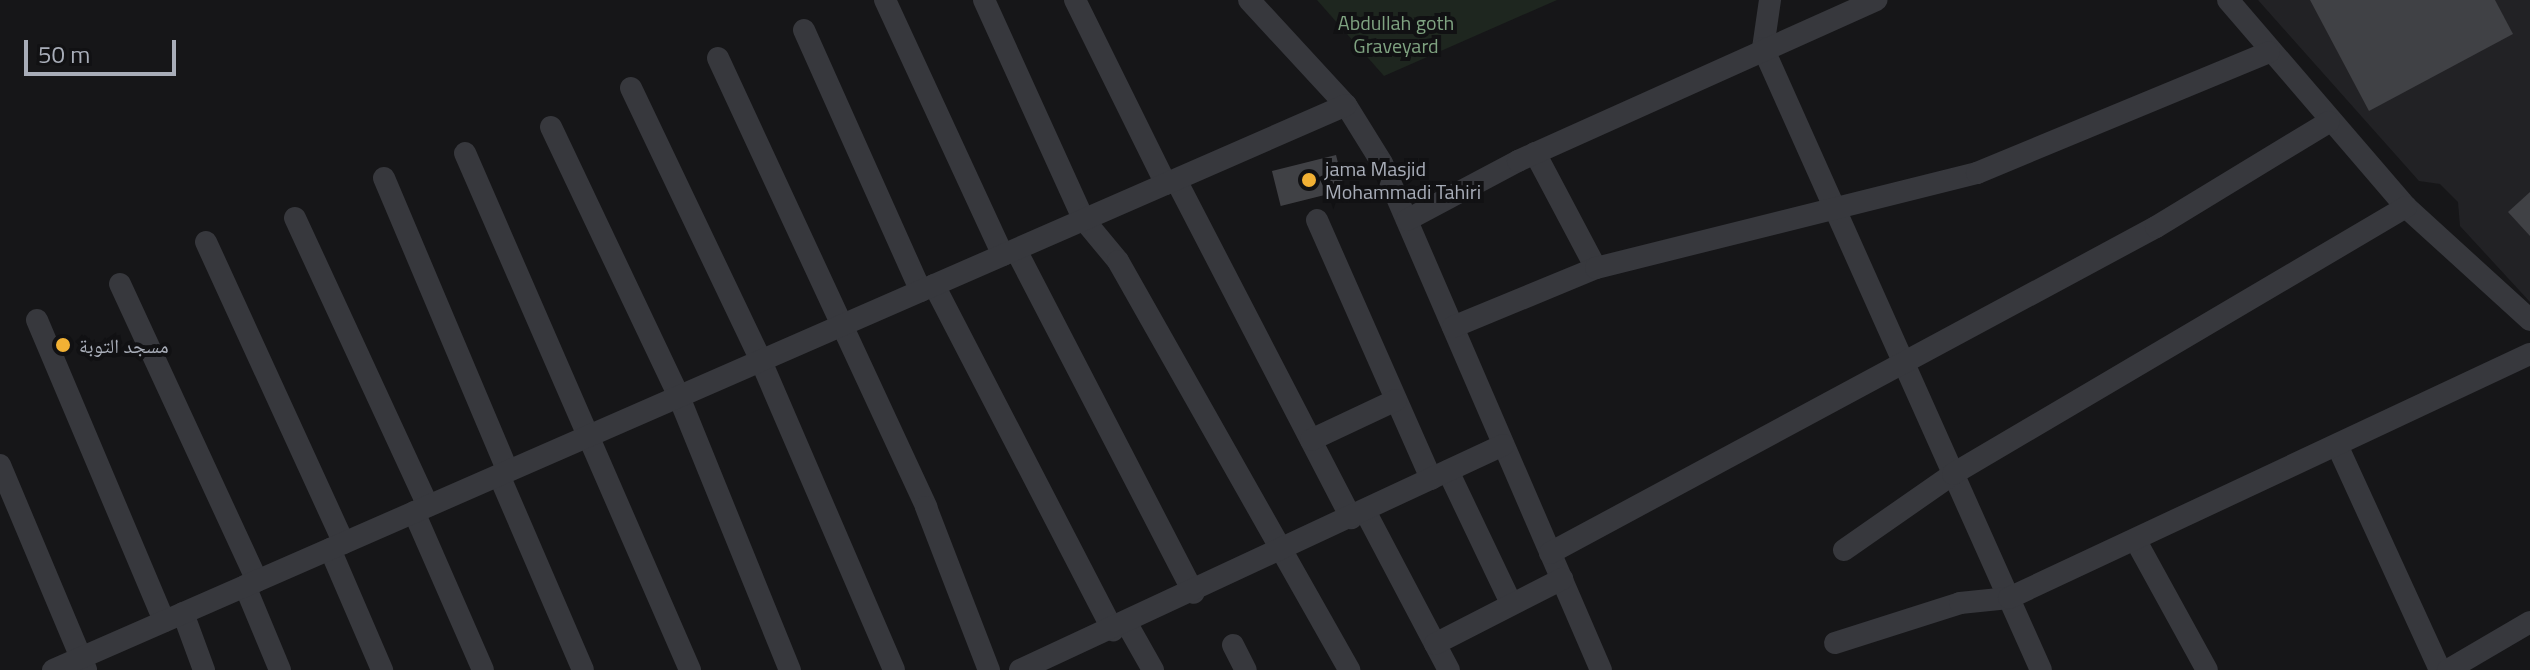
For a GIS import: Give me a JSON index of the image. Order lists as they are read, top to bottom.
{
  "parks": ["Abdullah goth Graveyard"],
  "places": ["jama Masjid Mohammadi Tahiri", "مسجد التوبة"],
  "scale_bar": "50 m"
}
